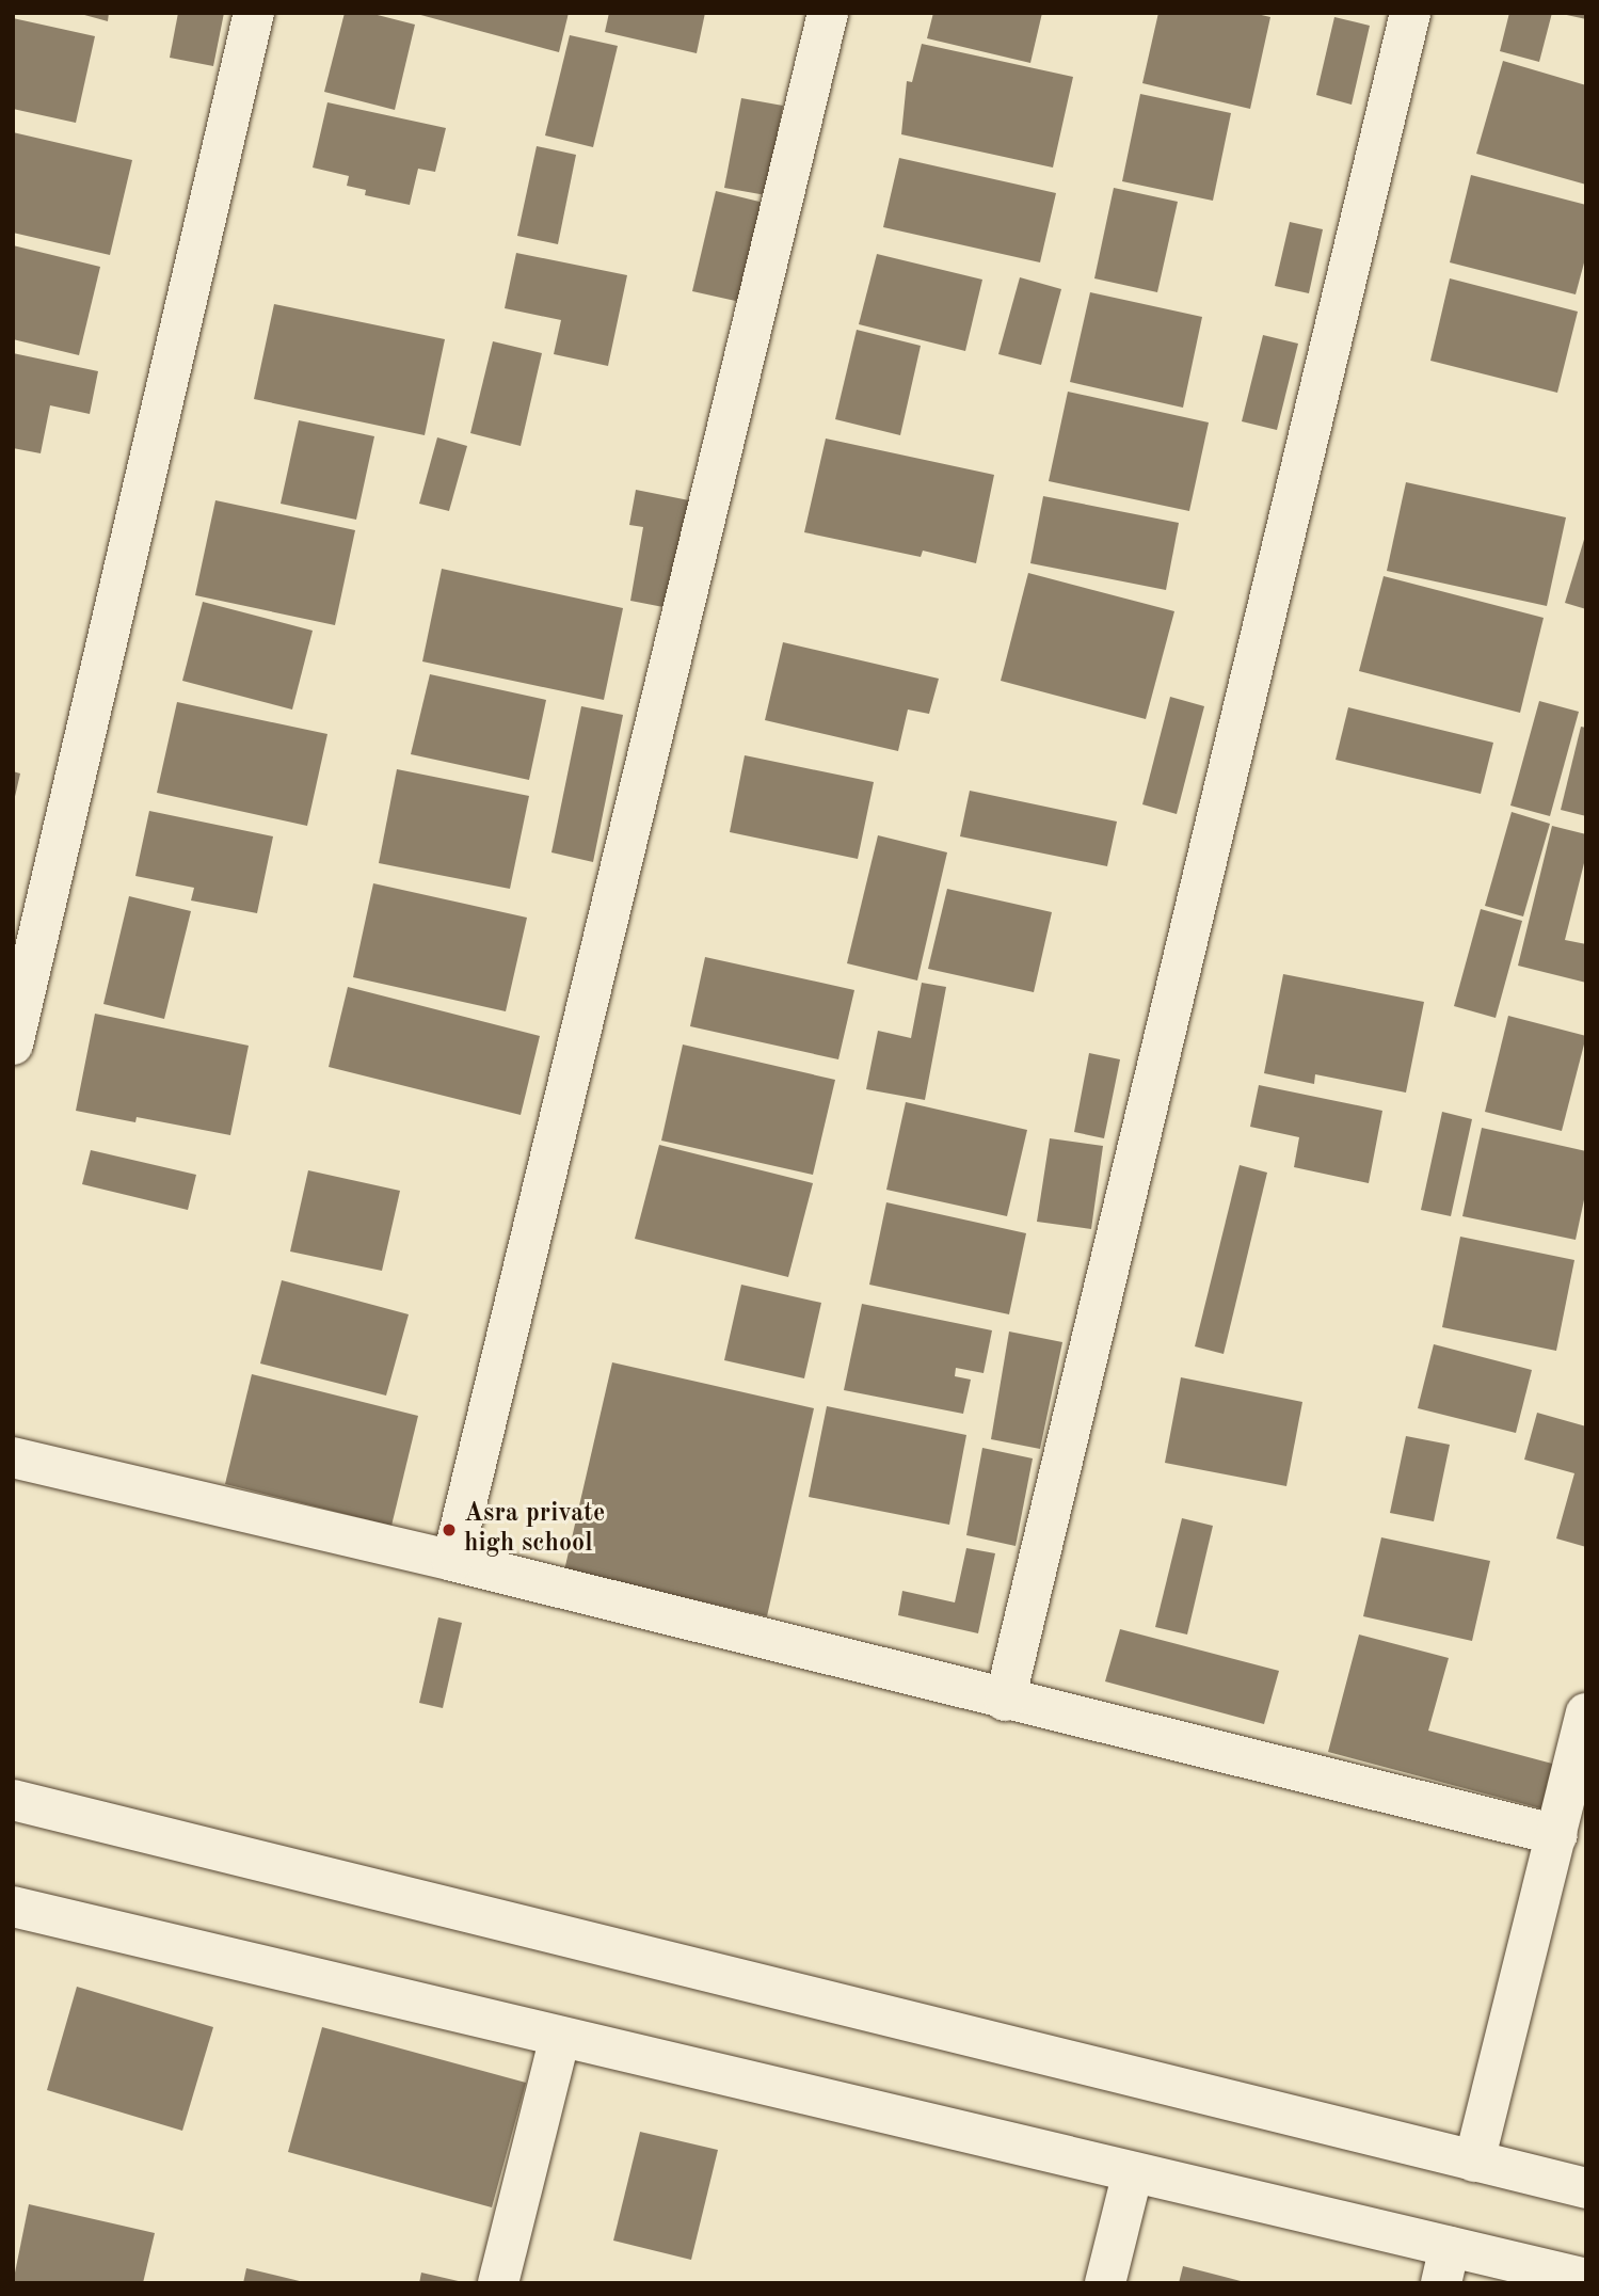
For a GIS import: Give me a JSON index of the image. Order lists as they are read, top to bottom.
{
  "places": ["Asra private high school"]
}
